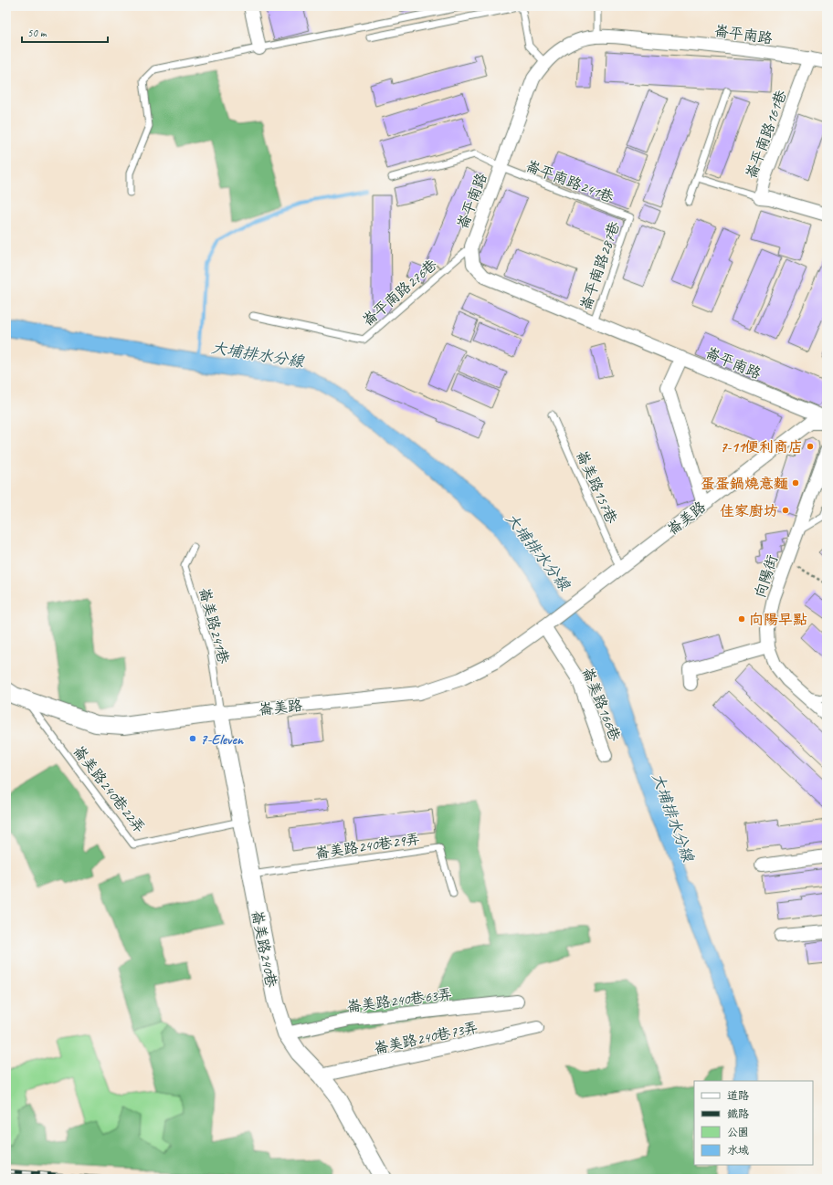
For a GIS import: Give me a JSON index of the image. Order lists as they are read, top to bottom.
{
  "streets": {
    "street": [
      "崙平南路",
      "崙平南路161巷",
      "崙美路",
      "向陽街",
      "崙美路166巷",
      "崙美路240巷",
      "崙美路240巷63弄",
      "崙美路240巷73弄"
    ],
    "lane": [
      "崙平南路241巷",
      "崙平南路287巷",
      "崙平南路276巷",
      "崙美路157巷",
      "崙美路241巷",
      "崙美路240巷22弄",
      "崙美路240巷29弄"
    ]
  },
  "crossings": [
    ["崙平南路", "崙平南路161巷"],
    ["崙平南路", "崙平南路241巷"],
    ["崙平南路", "崙平南路287巷"],
    ["崙平南路", "崙平南路276巷"],
    ["崙平南路241巷", "崙平南路287巷"],
    ["崙美路157巷", "崙美路"],
    ["崙美路", "崙美路241巷"],
    ["崙美路", "崙美路166巷"],
    ["崙美路", "崙美路240巷22弄"],
    ["崙美路", "崙美路240巷"],
    ["崙美路241巷", "崙美路240巷"],
    ["崙美路240巷22弄", "崙美路240巷"],
    ["崙美路240巷29弄", "崙美路240巷"],
    ["崙美路240巷", "崙美路240巷63弄"],
    ["崙美路240巷", "崙美路240巷73弄"]
  ],
  "water": ["大埔排水分線"],
  "places": [
    "7-11便利商店",
    "蛋蛋鍋燒意麵",
    "佳家廚坊",
    "向陽早點",
    "7-Eleven"
  ],
  "legend": [
    "道路",
    "鐵路",
    "公園",
    "水域"
  ],
  "scale_bar": "50 m"
}
